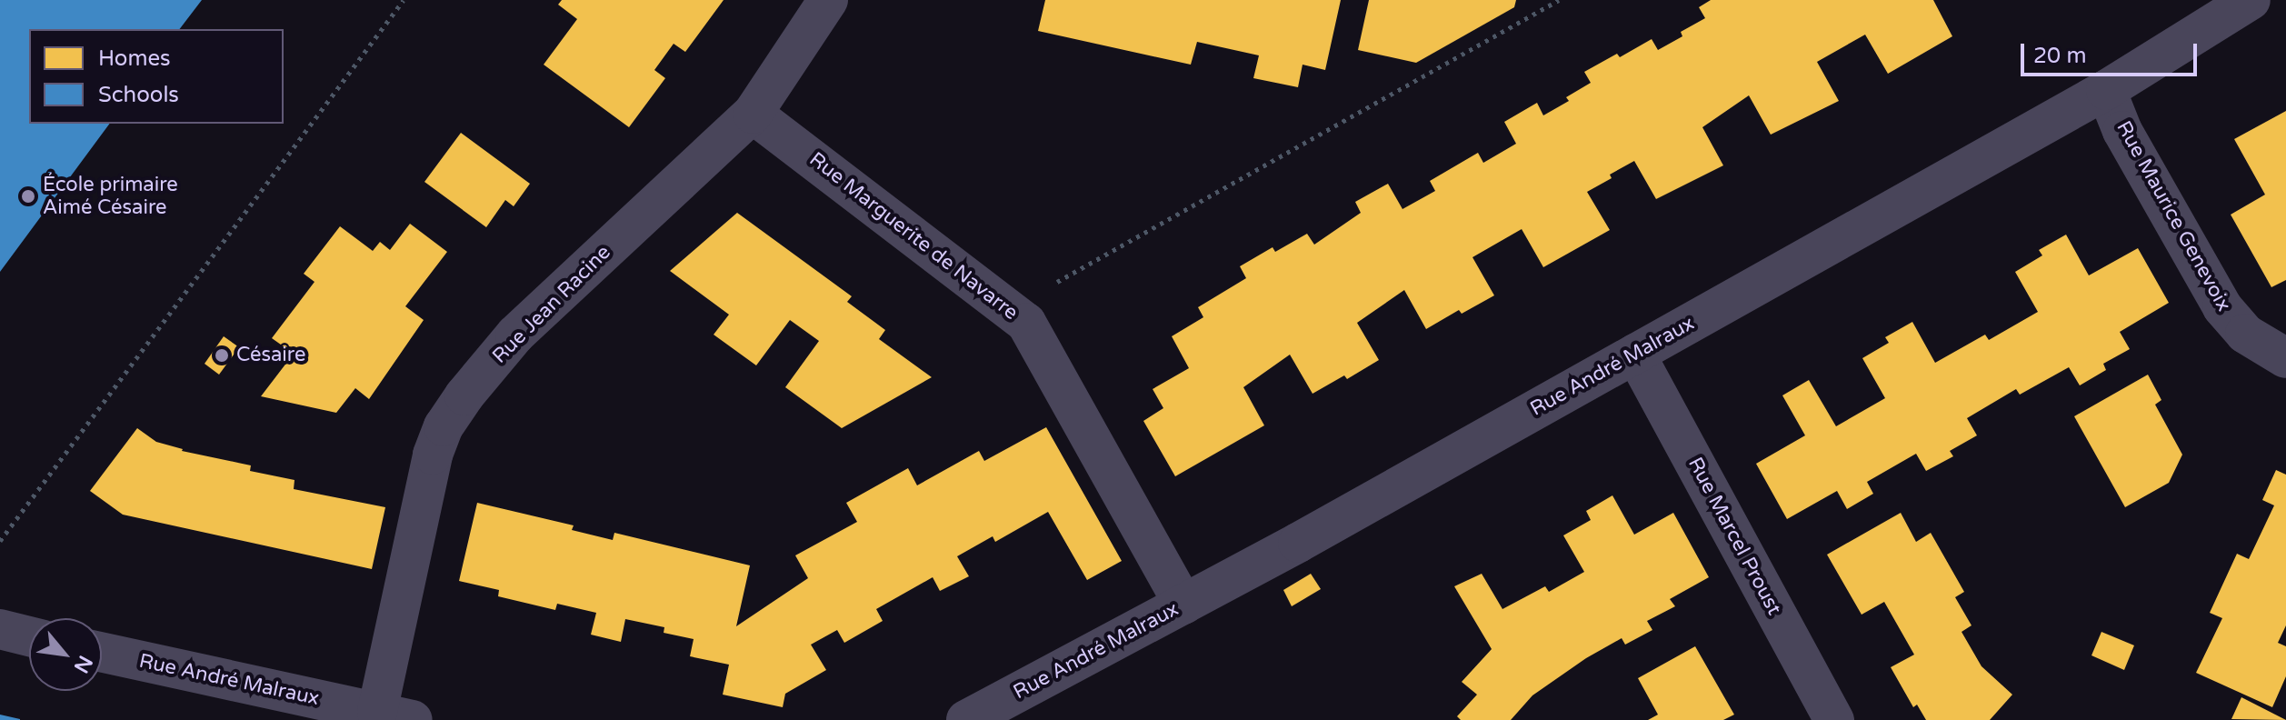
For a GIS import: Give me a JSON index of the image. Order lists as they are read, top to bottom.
{
  "streets": {
    "street": [
      "Rue Maurice Genevoix",
      "Rue Marguerite de Navarre",
      "Rue Jean Racine",
      "Rue André Malraux",
      "Rue Marcel Proust"
    ]
  },
  "crossings": [
    ["Rue Maurice Genevoix", "Rue André Malraux"],
    ["Rue Marguerite de Navarre", "Rue Jean Racine"],
    ["Rue Marguerite de Navarre", "Rue André Malraux"],
    ["Rue Jean Racine", "Rue André Malraux"],
    ["Rue André Malraux", "Rue Marcel Proust"]
  ],
  "places": ["École primaire Aimé Césaire", "Césaire"],
  "legend": ["Homes", "Schools"],
  "scale_bar": "20 m",
  "north": "bottom right"
}
